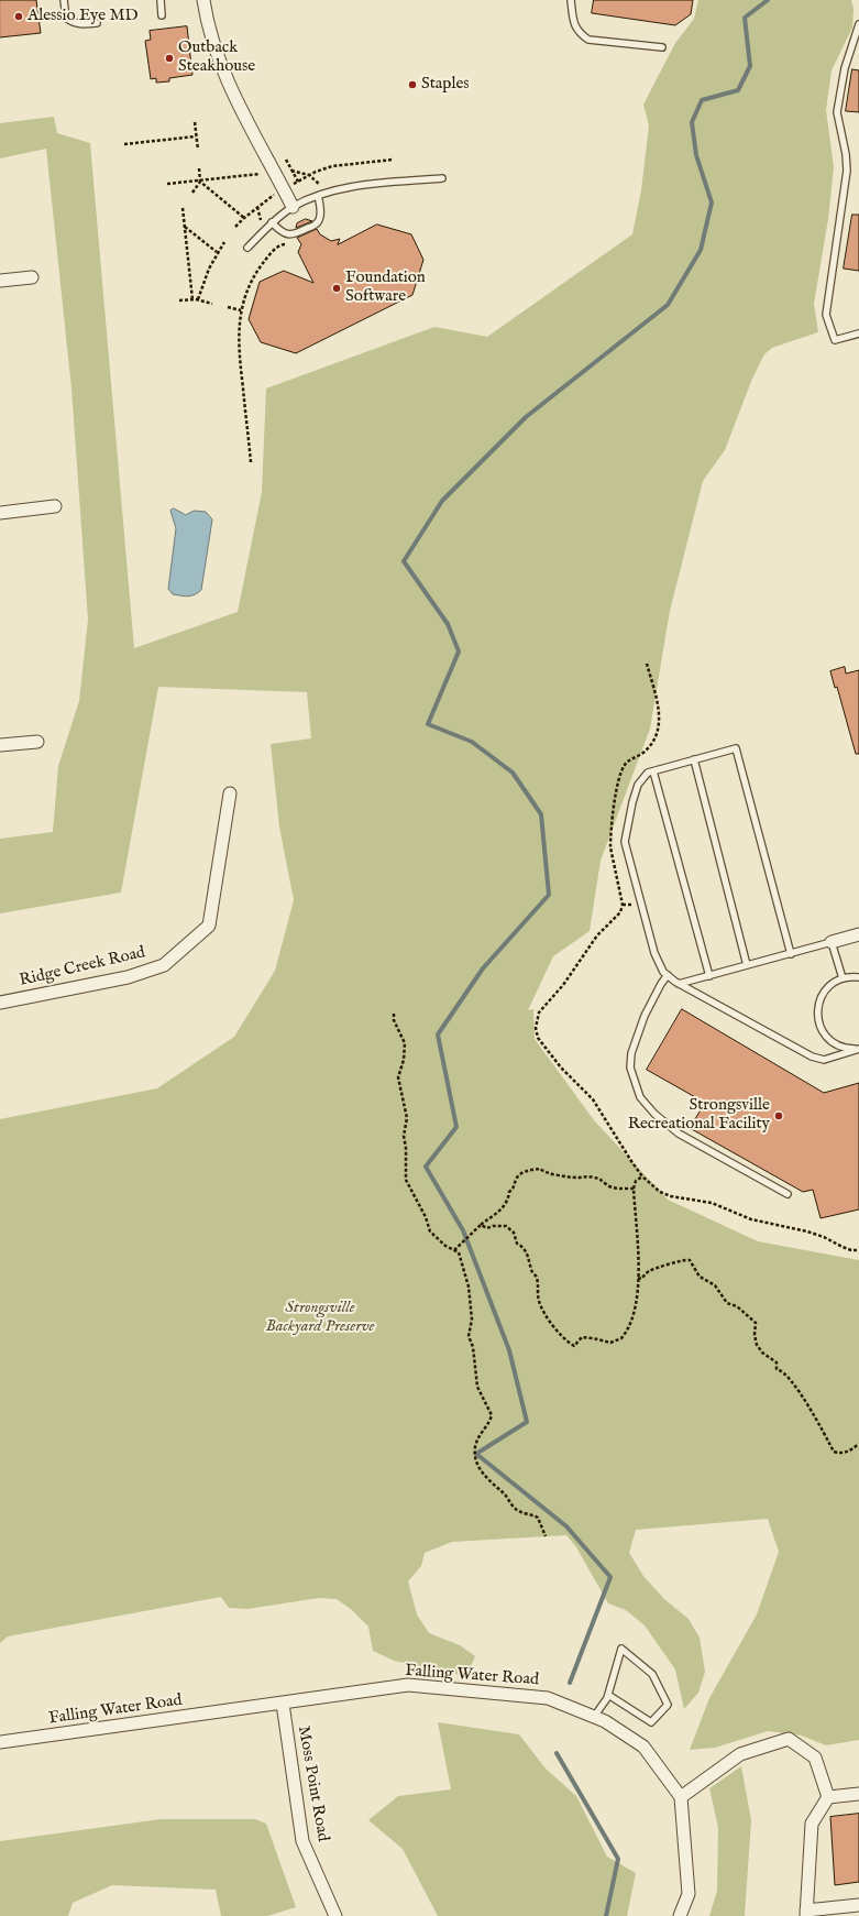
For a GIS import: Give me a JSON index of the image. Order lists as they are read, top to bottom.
{
  "streets": {
    "street": ["Ridge Creek Road", "Falling Water Road", "Moss Point Road"]
  },
  "crossings": [
    ["Falling Water Road", "Moss Point Road"]
  ],
  "parks": ["Strongsville Backyard Preserve"],
  "places": [
    "Alessio Eye MD",
    "Outback Steakhouse",
    "Staples",
    "Foundation Software",
    "Strongsville Recreational Facility"
  ]
}
